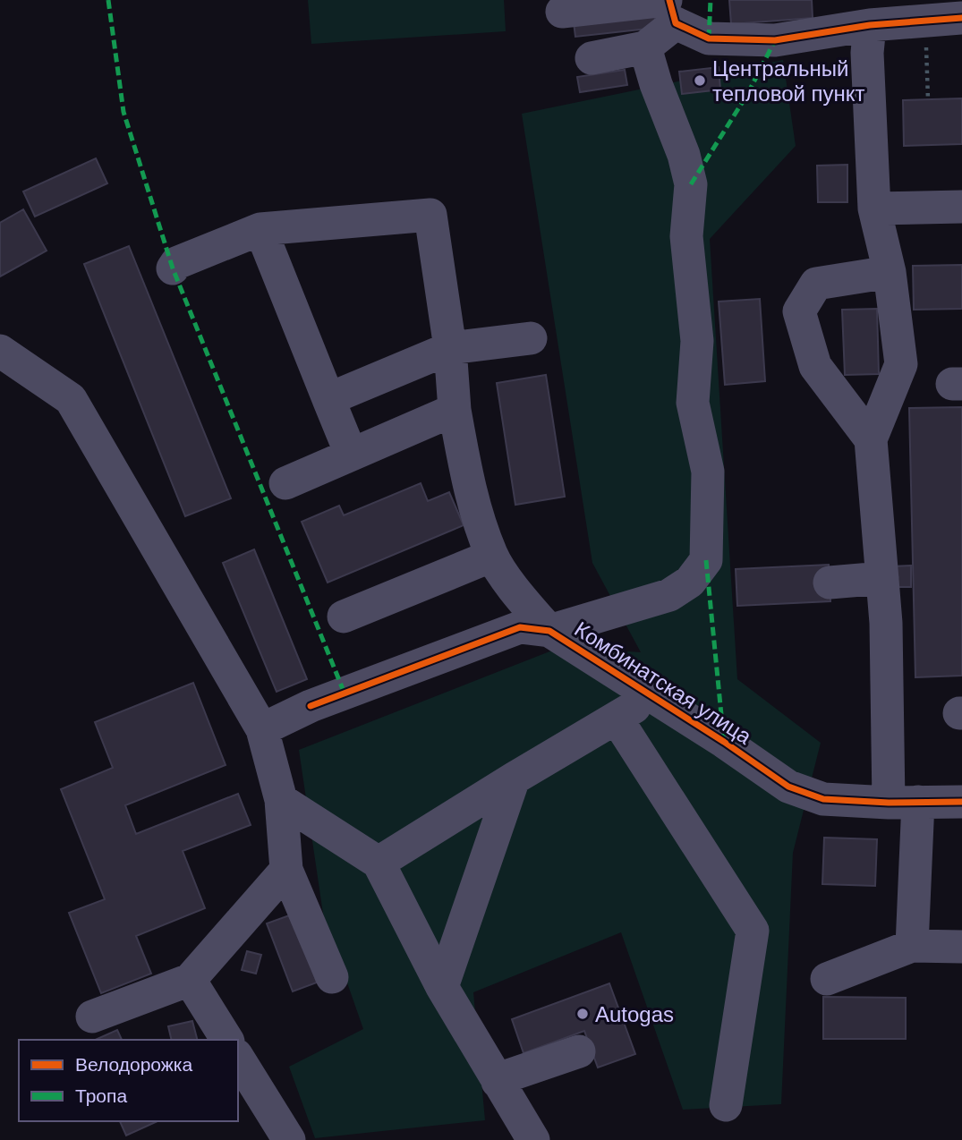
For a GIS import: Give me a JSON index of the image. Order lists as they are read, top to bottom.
{
  "streets": {
    "street": ["Комбинатская улица"]
  },
  "places": ["Центральный тепловой пункт", "Autogas"],
  "legend": ["Велодорожка", "Тропа"]
}
